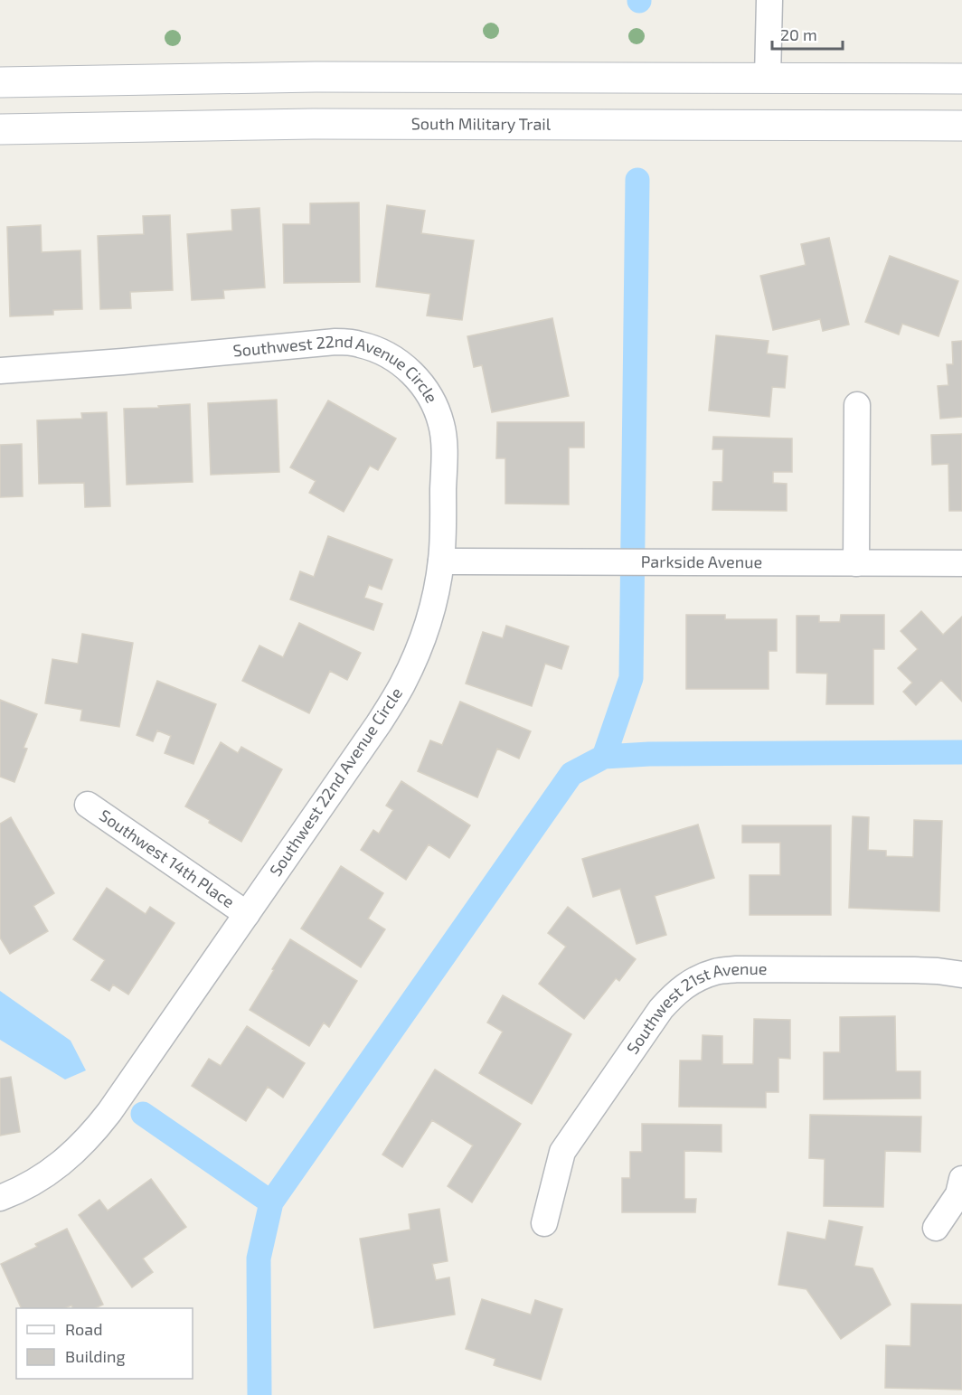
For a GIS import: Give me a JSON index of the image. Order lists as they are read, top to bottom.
{
  "streets": {
    "street": [
      "South Military Trail",
      "Southwest 22nd Avenue Circle",
      "Parkside Avenue",
      "Southwest 14th Place",
      "Southwest 21st Avenue"
    ]
  },
  "crossings": [
    ["Southwest 22nd Avenue Circle", "Parkside Avenue"],
    ["Southwest 22nd Avenue Circle", "Southwest 14th Place"]
  ],
  "legend": ["Road", "Building"],
  "scale_bar": "20 m"
}
